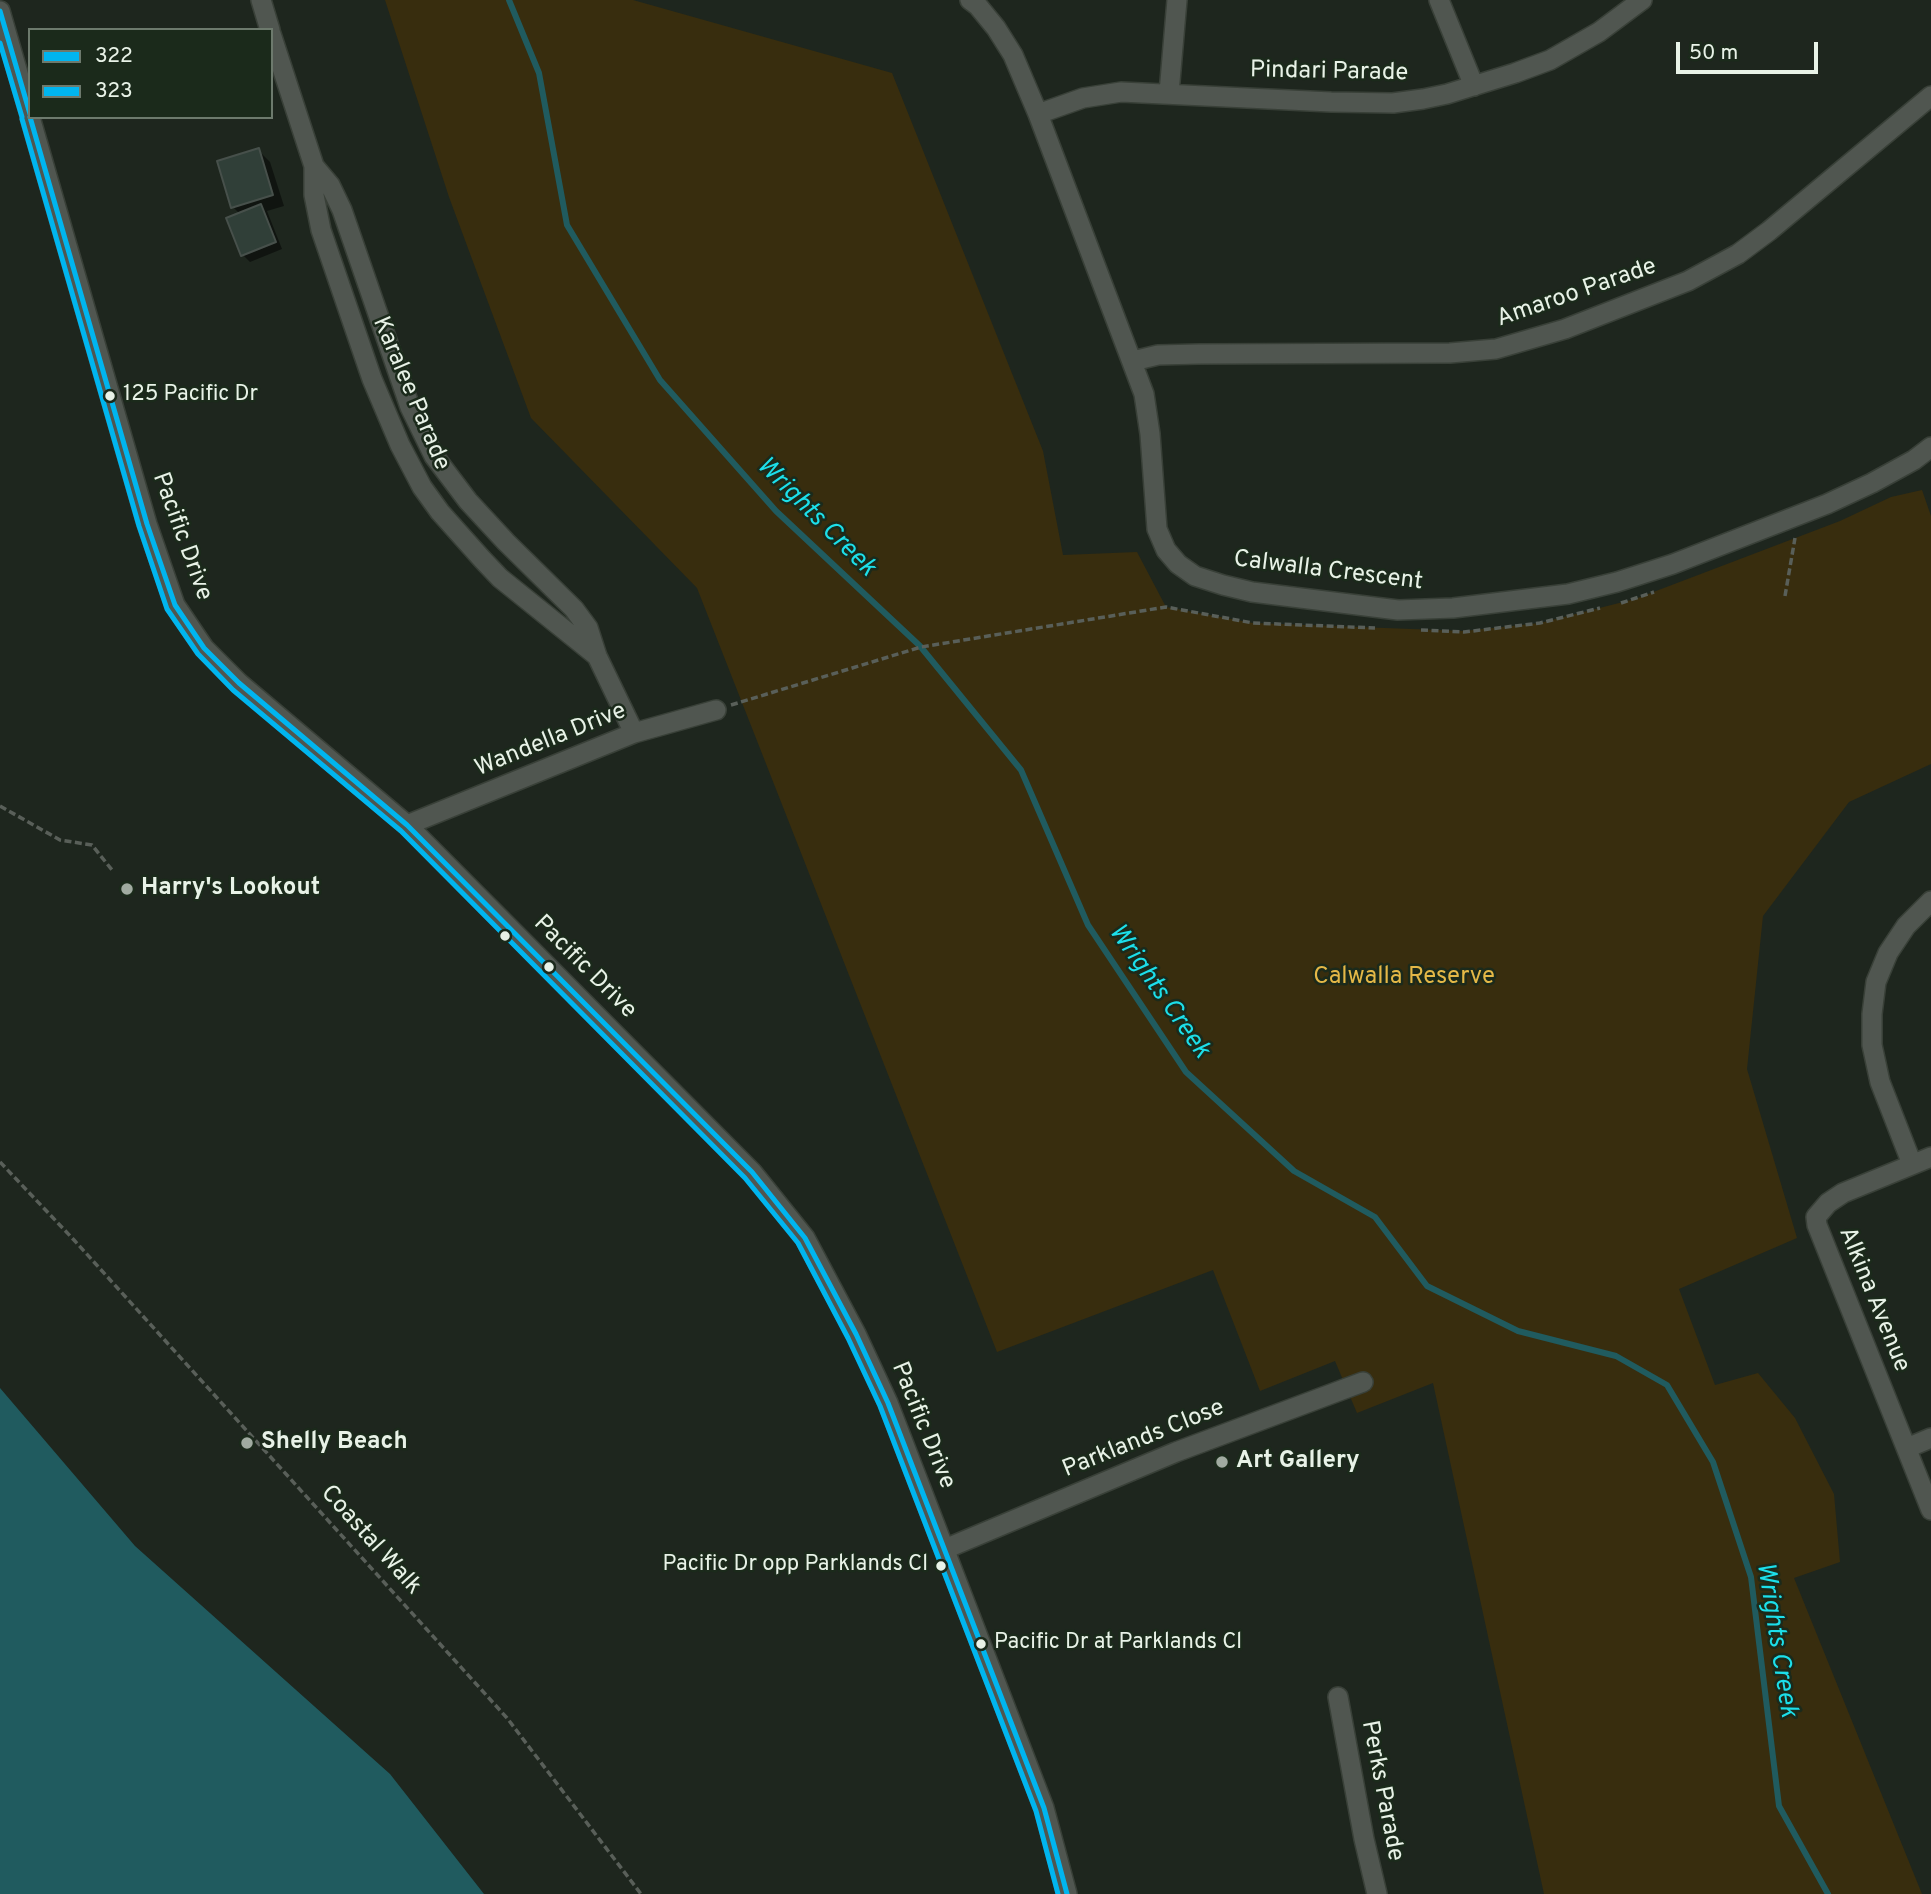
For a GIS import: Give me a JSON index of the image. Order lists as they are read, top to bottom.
{
  "streets": {
    "street": [
      "Pindari Parade",
      "Amaroo Parade",
      "Karalee Parade",
      "Pacific Drive",
      "Calwalla Crescent",
      "Wandella Drive",
      "Alkina Avenue",
      "Parklands Close",
      "Perks Parade"
    ],
    "path": ["Coastal Walk"]
  },
  "crossings": [
    ["Pindari Parade", "Calwalla Crescent"],
    ["Amaroo Parade", "Calwalla Crescent"],
    ["Karalee Parade", "Wandella Drive"],
    ["Pacific Drive", "Wandella Drive"],
    ["Pacific Drive", "Parklands Close"]
  ],
  "water": ["Wrights Creek"],
  "parks": ["Calwalla Reserve"],
  "places": [
    "125 Pacific Dr",
    "Harry's Lookout",
    "Shelly Beach",
    "Art Gallery",
    "Pacific Dr opp Parklands Cl",
    "Pacific Dr at Parklands Cl"
  ],
  "lines": ["transit line 322", "transit line 323"],
  "legend": ["322", "323"],
  "scale_bar": "50 m"
}
